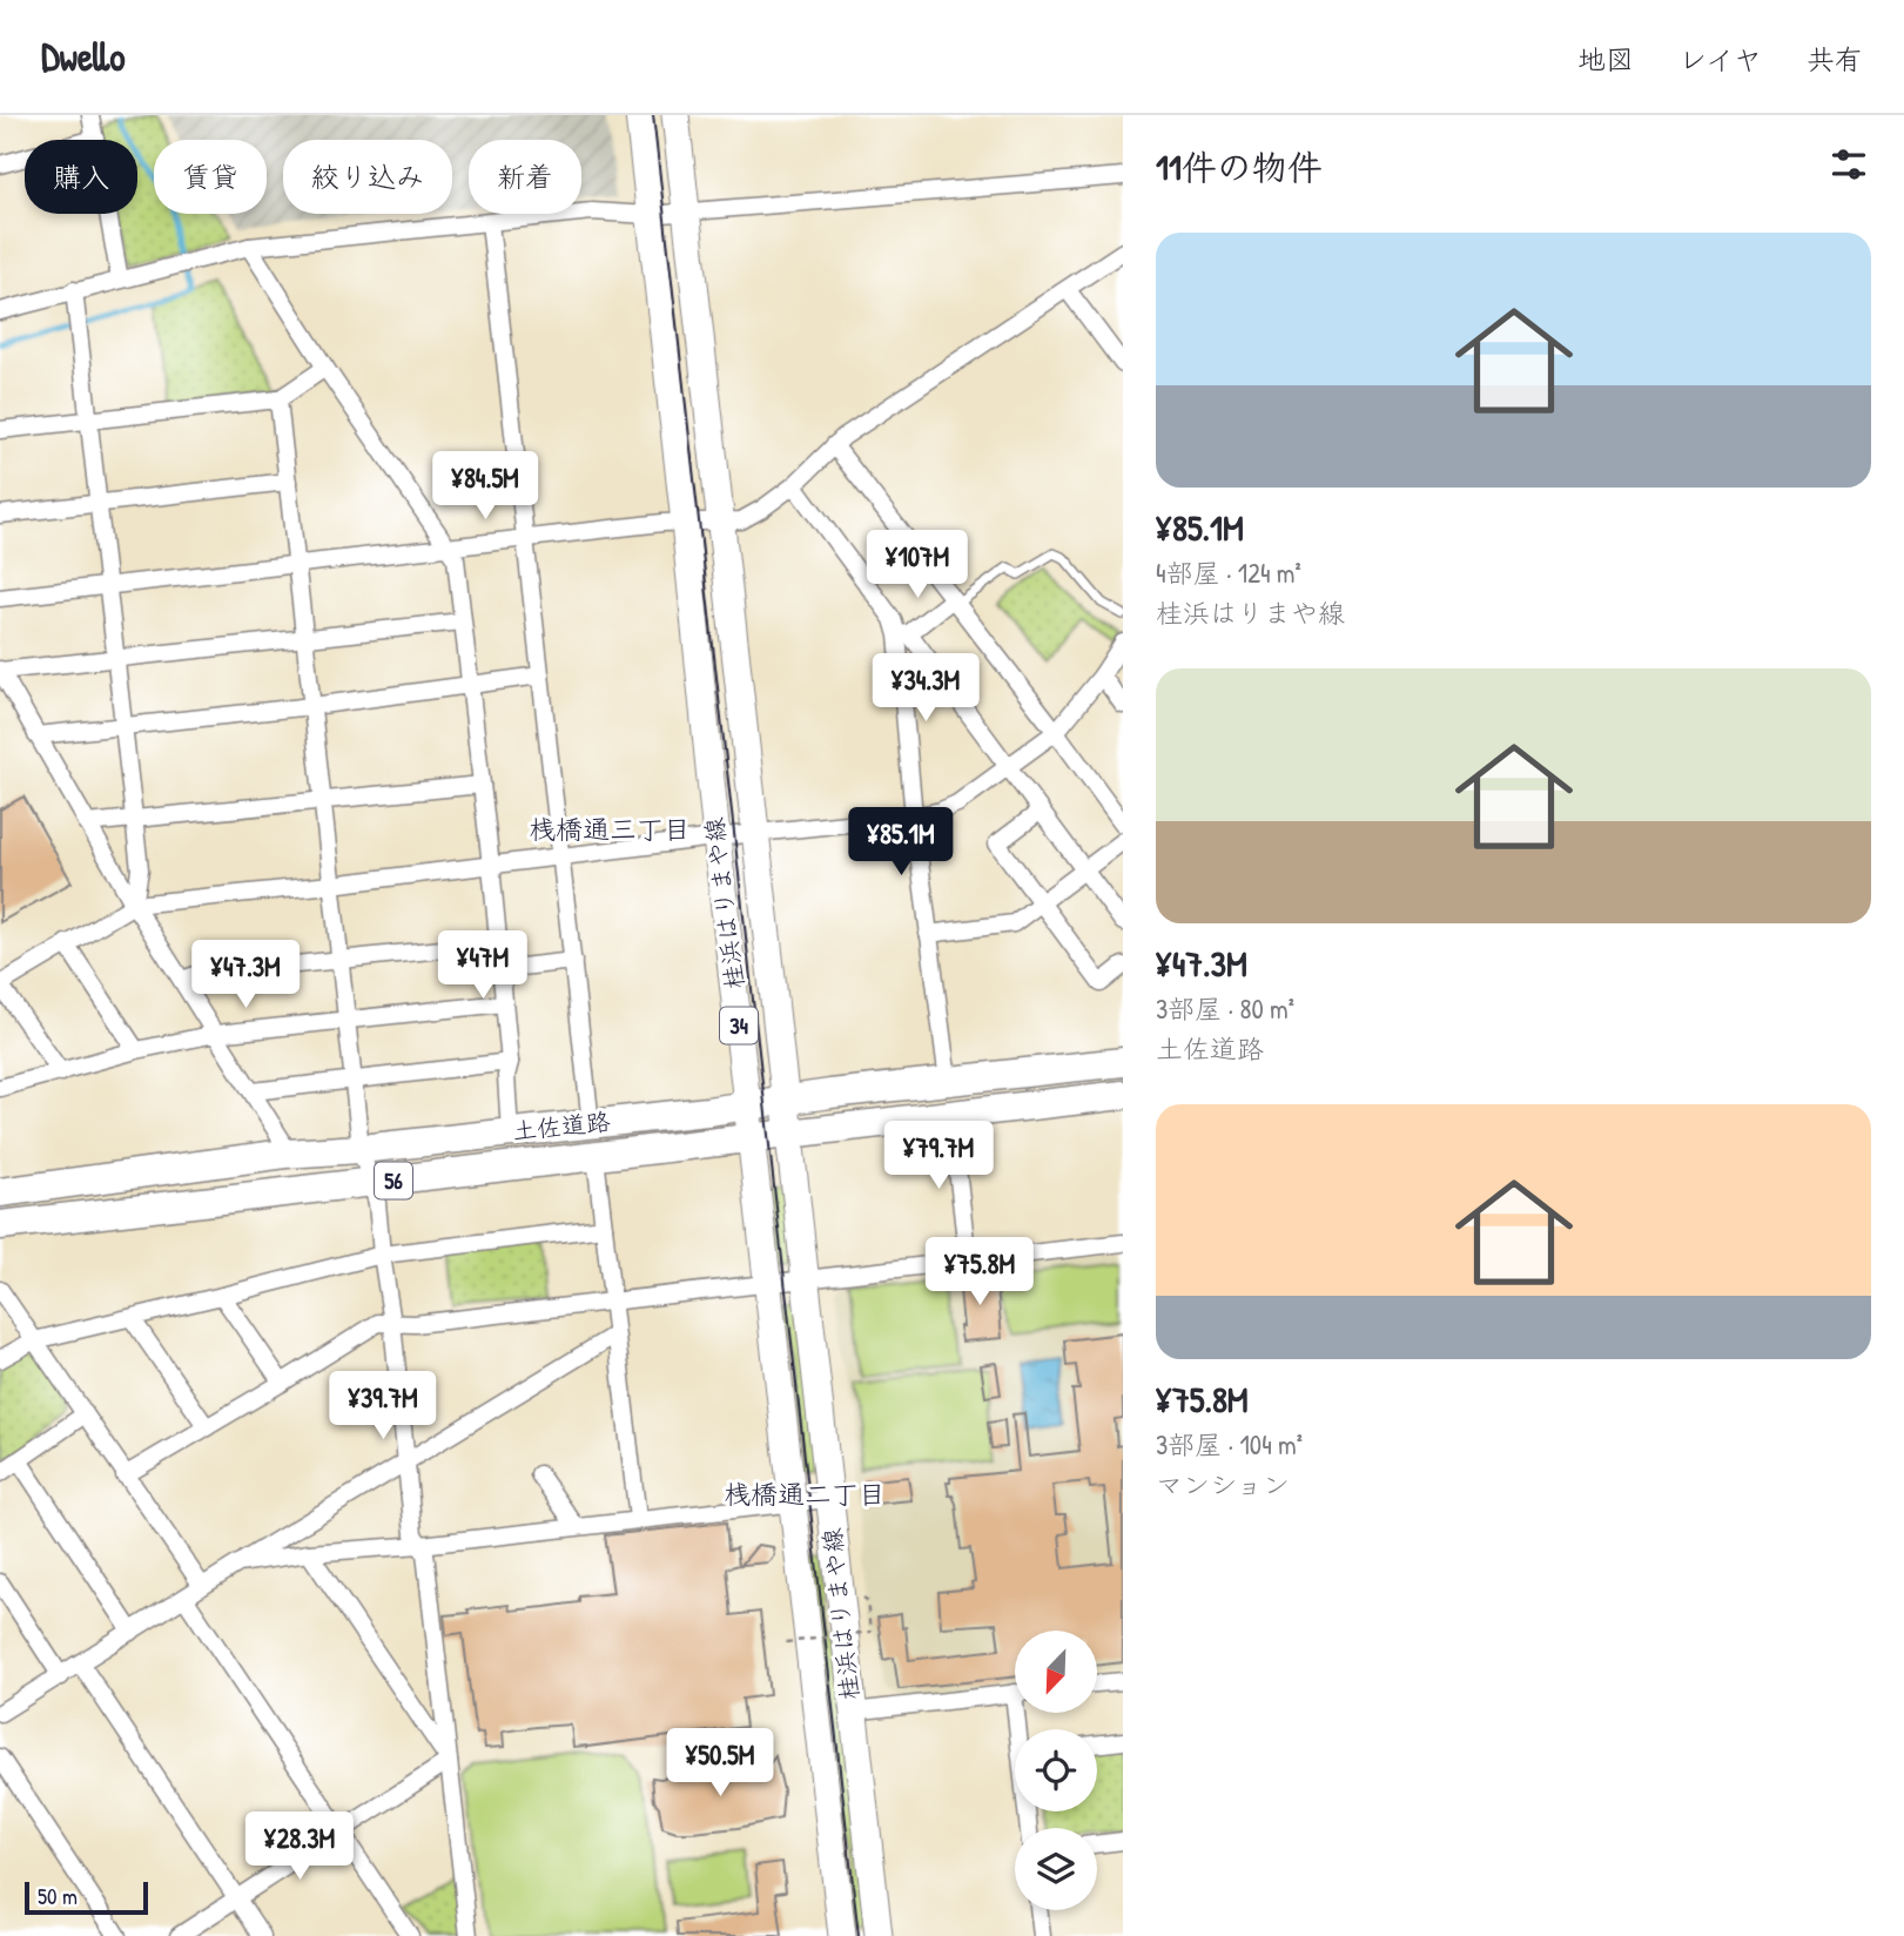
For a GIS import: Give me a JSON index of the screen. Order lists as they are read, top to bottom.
{
  "streets": {
    "highway": ["土佐道路", "56"],
    "main road": ["桂浜はりまや線", "34"]
  },
  "crossings": [
    ["桂浜はりまや線", "土佐道路"]
  ],
  "districts": ["桟橋通三丁目", "桟橋通二丁目"],
  "scale_bar": "50 m",
  "north": "bottom left",
  "page": {
    "header": "Dwello",
    "nav": ["地図", "レイヤ", "共有"],
    "heading": "11件の物件",
    "chip": [
      "購入",
      "賃貸",
      "絞り込み",
      "新着"
    ],
    "list": [
      {
        "name": "¥85.1M",
        "note": "4部屋 · 124 m² · 桂浜はりまや線"
      },
      {
        "name": "¥47.3M",
        "note": "3部屋 · 80 m² · 土佐道路"
      },
      {
        "name": "¥75.8M",
        "note": "3部屋 · 104 m² · マンション"
      }
    ],
    "price": [
      "¥84.5M",
      "¥107M",
      "¥34.3M",
      "¥85.1M",
      "¥47M",
      "¥47.3M",
      "¥79.7M",
      "¥75.8M",
      "¥39.7M",
      "¥50.5M",
      "¥28.3M"
    ],
    "scale": "50 m"
  }
}
